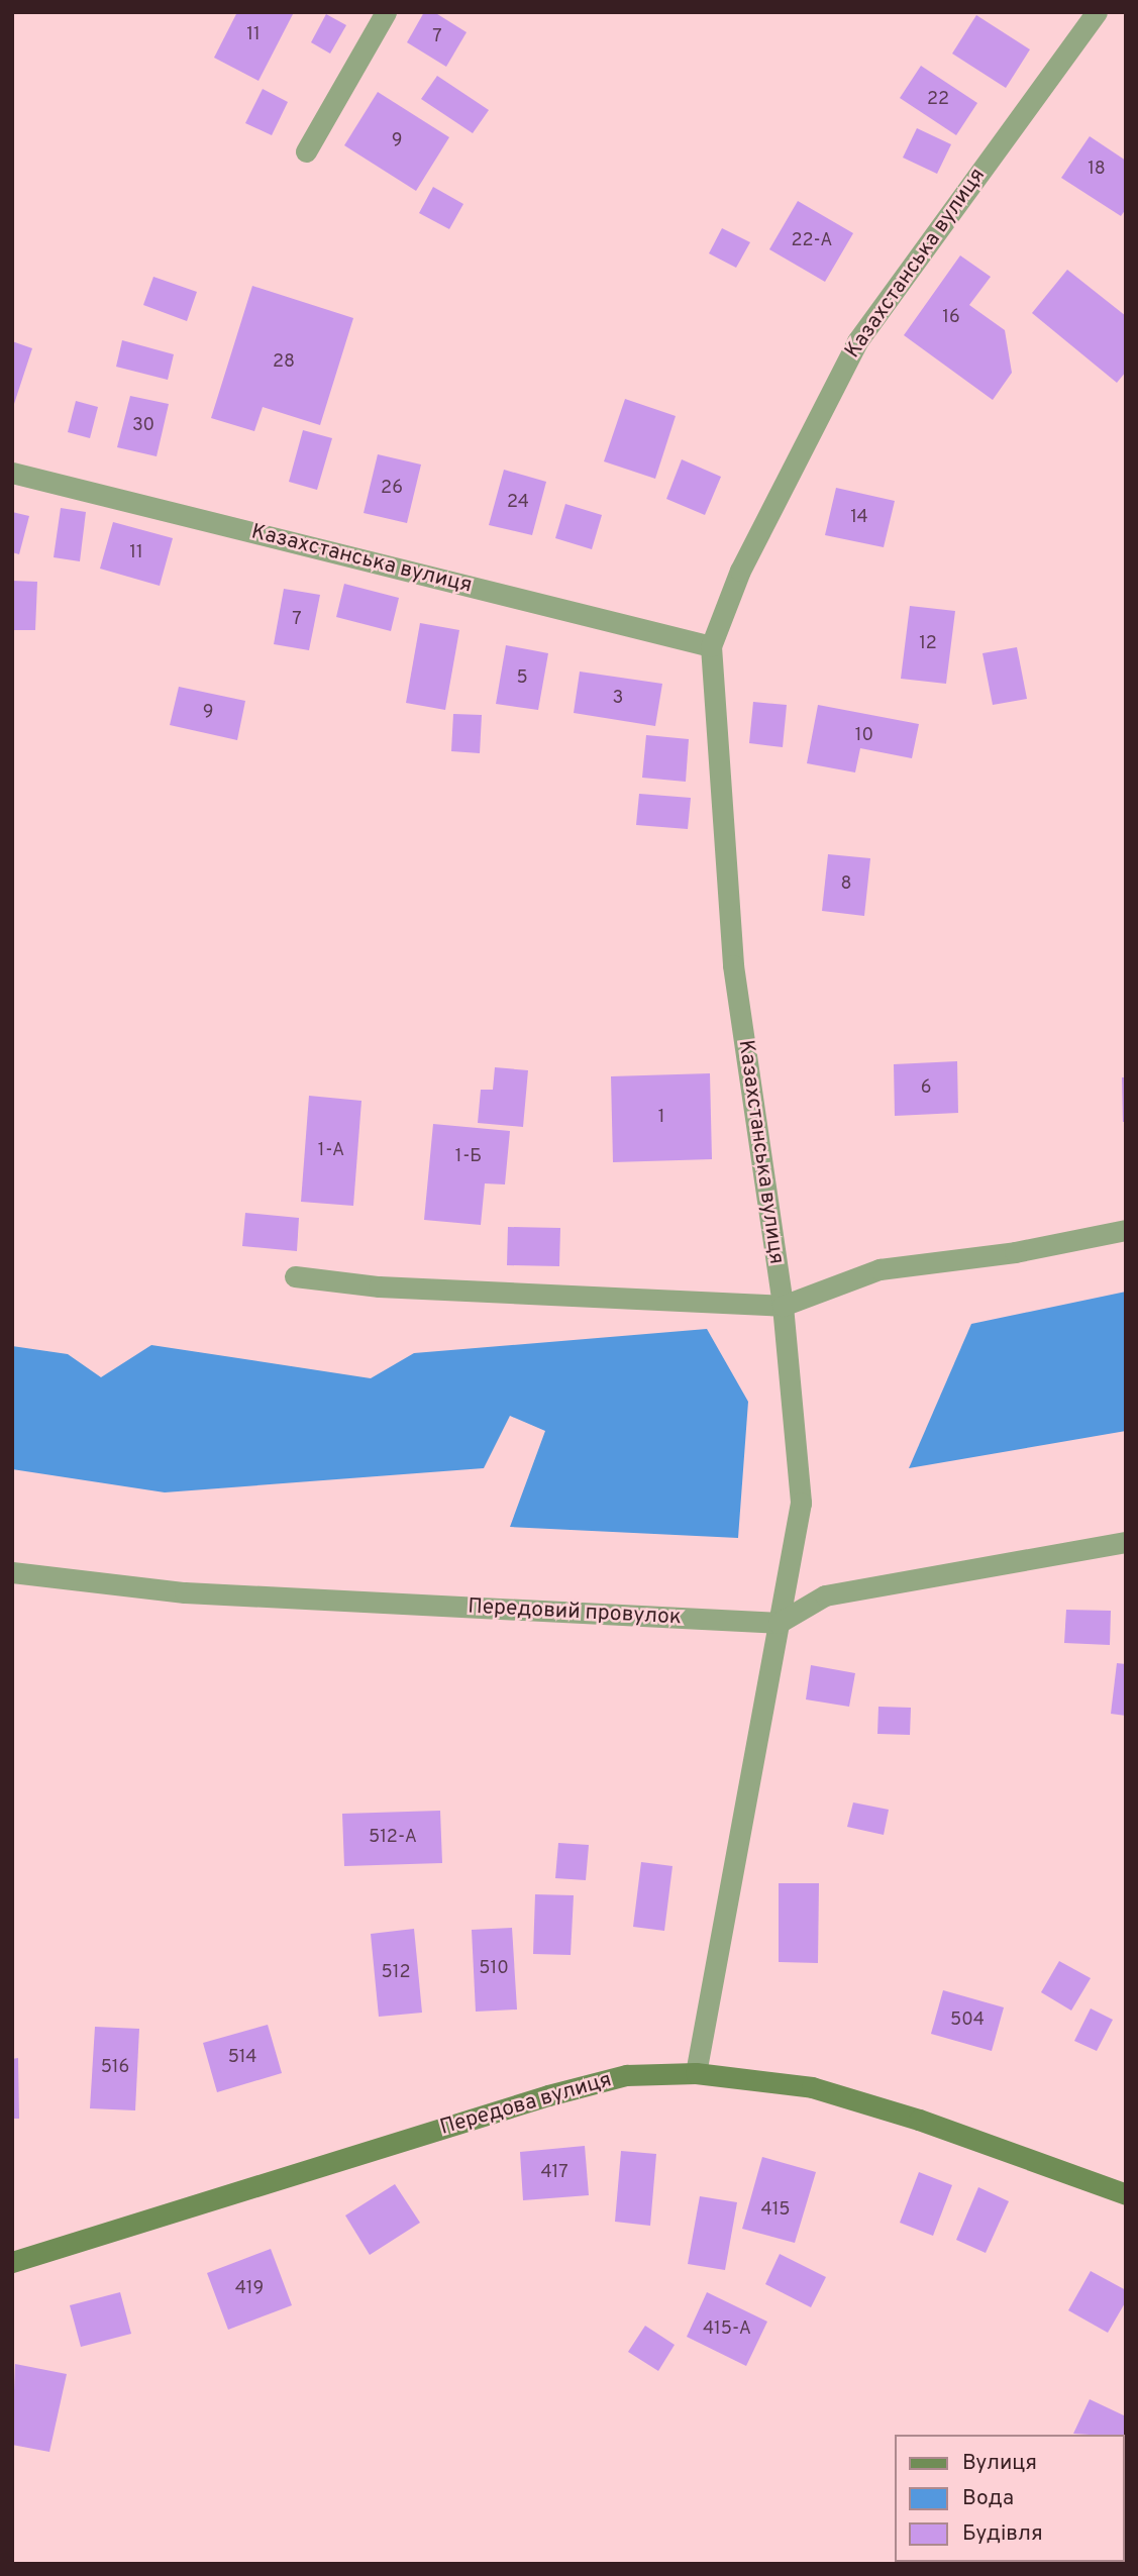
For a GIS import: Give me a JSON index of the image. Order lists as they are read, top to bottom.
{
  "streets": {
    "street": ["Казахстанська вулиця", "Передовий провулок", "Передова вулиця"]
  },
  "crossings": [
    ["Казахстанська вулиця", "Передовий провулок"],
    ["Казахстанська вулиця", "Передова вулиця"]
  ],
  "house_numbers": [
    "11",
    "7",
    "22",
    "9",
    "18",
    "22-А",
    "16",
    "28",
    "30",
    "26",
    "24",
    "14",
    "11",
    "7",
    "12",
    "5",
    "3",
    "9",
    "10",
    "8",
    "6",
    "1",
    "1-А",
    "1-Б",
    "512-А",
    "510",
    "512",
    "504",
    "514",
    "516",
    "417",
    "415",
    "419",
    "415-А"
  ],
  "legend": ["Вулиця", "Вода", "Будівля"]
}
